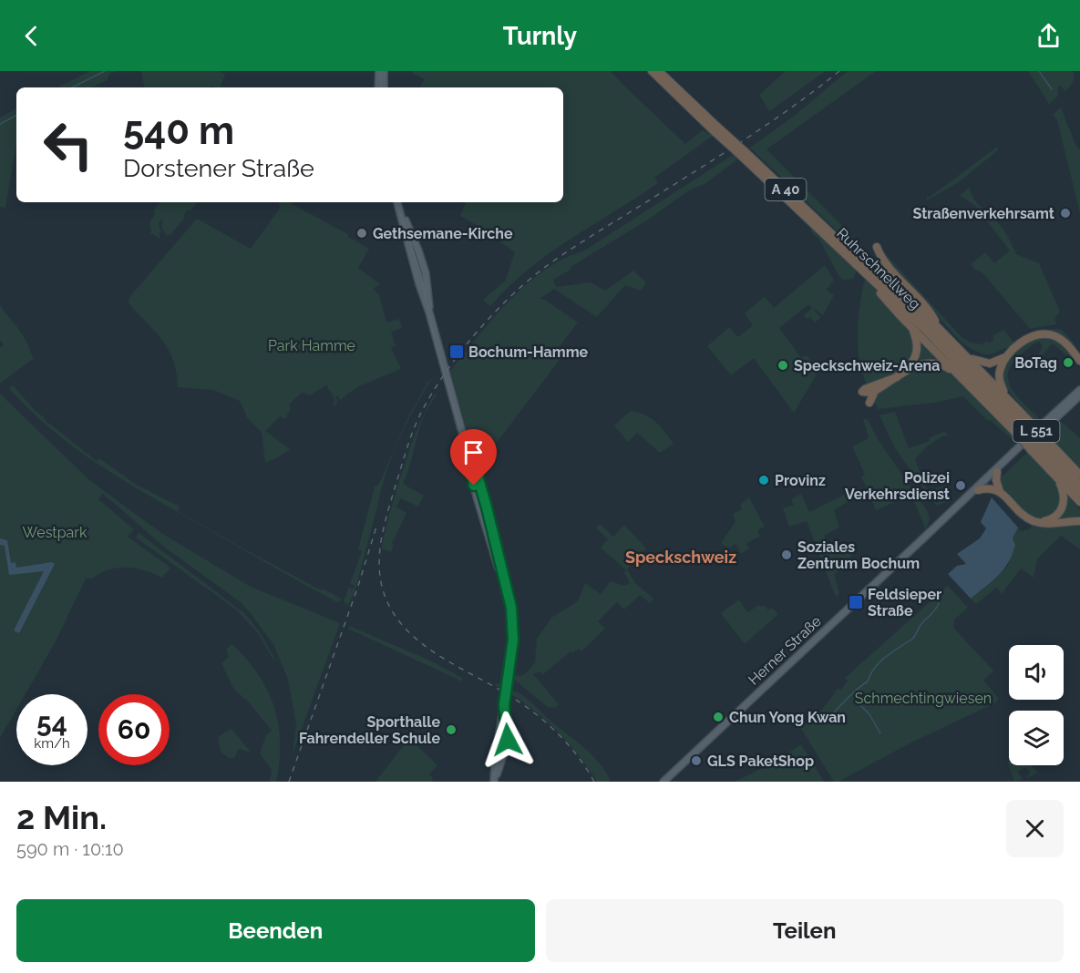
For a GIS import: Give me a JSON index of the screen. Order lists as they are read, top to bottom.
{
  "streets": {
    "highway": ["A 40", "Ruhrschnellweg"],
    "main road": ["L 551", "Herner Straße"]
  },
  "districts": ["Speckschweiz"],
  "parks": ["Park Hamme", "Westpark", "Schmechtingwiesen"],
  "places": {
    "other": [
      "Straßenverkehrsamt",
      "Gethsemane-Kirche",
      "BoTag",
      "Speckschweiz-Arena",
      "Provinz",
      "Polizei Verkehrsdienst",
      "Soziales Zentrum Bochum",
      "Chun Yong Kwan",
      "Sporthalle Fahrendeller Schule",
      "GLS PaketShop"
    ],
    "transit": ["Bochum-Hamme", "Feldsieper Straße"]
  },
  "page": {
    "header": "Turnly",
    "turn": ["540 m", "Dorstener Straße"],
    "speed": "54 km/h",
    "limit": "60",
    "heading": ["2 Min.", "590 m · 10:10"],
    "buttons": ["Beenden", "Teilen"]
  }
}
